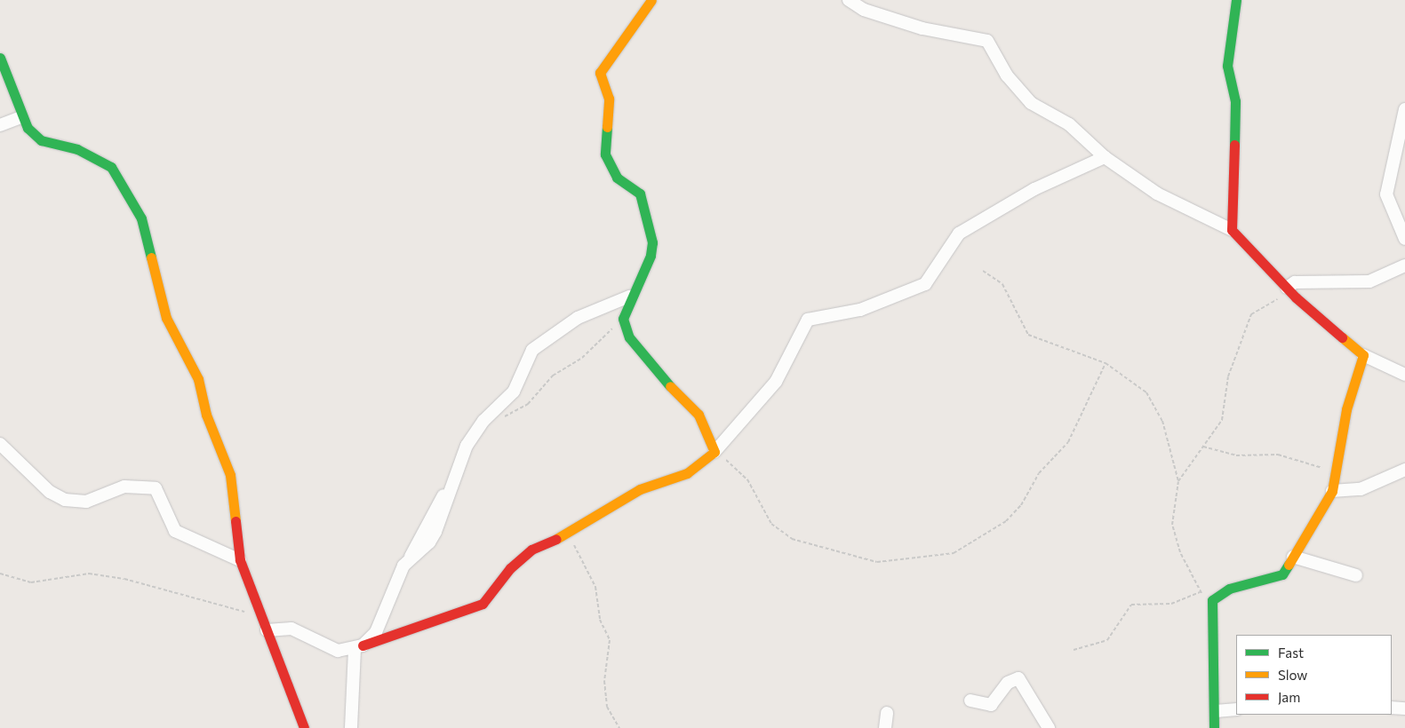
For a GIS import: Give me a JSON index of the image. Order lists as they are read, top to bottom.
{
  "legend": ["Fast", "Slow", "Jam"]
}
